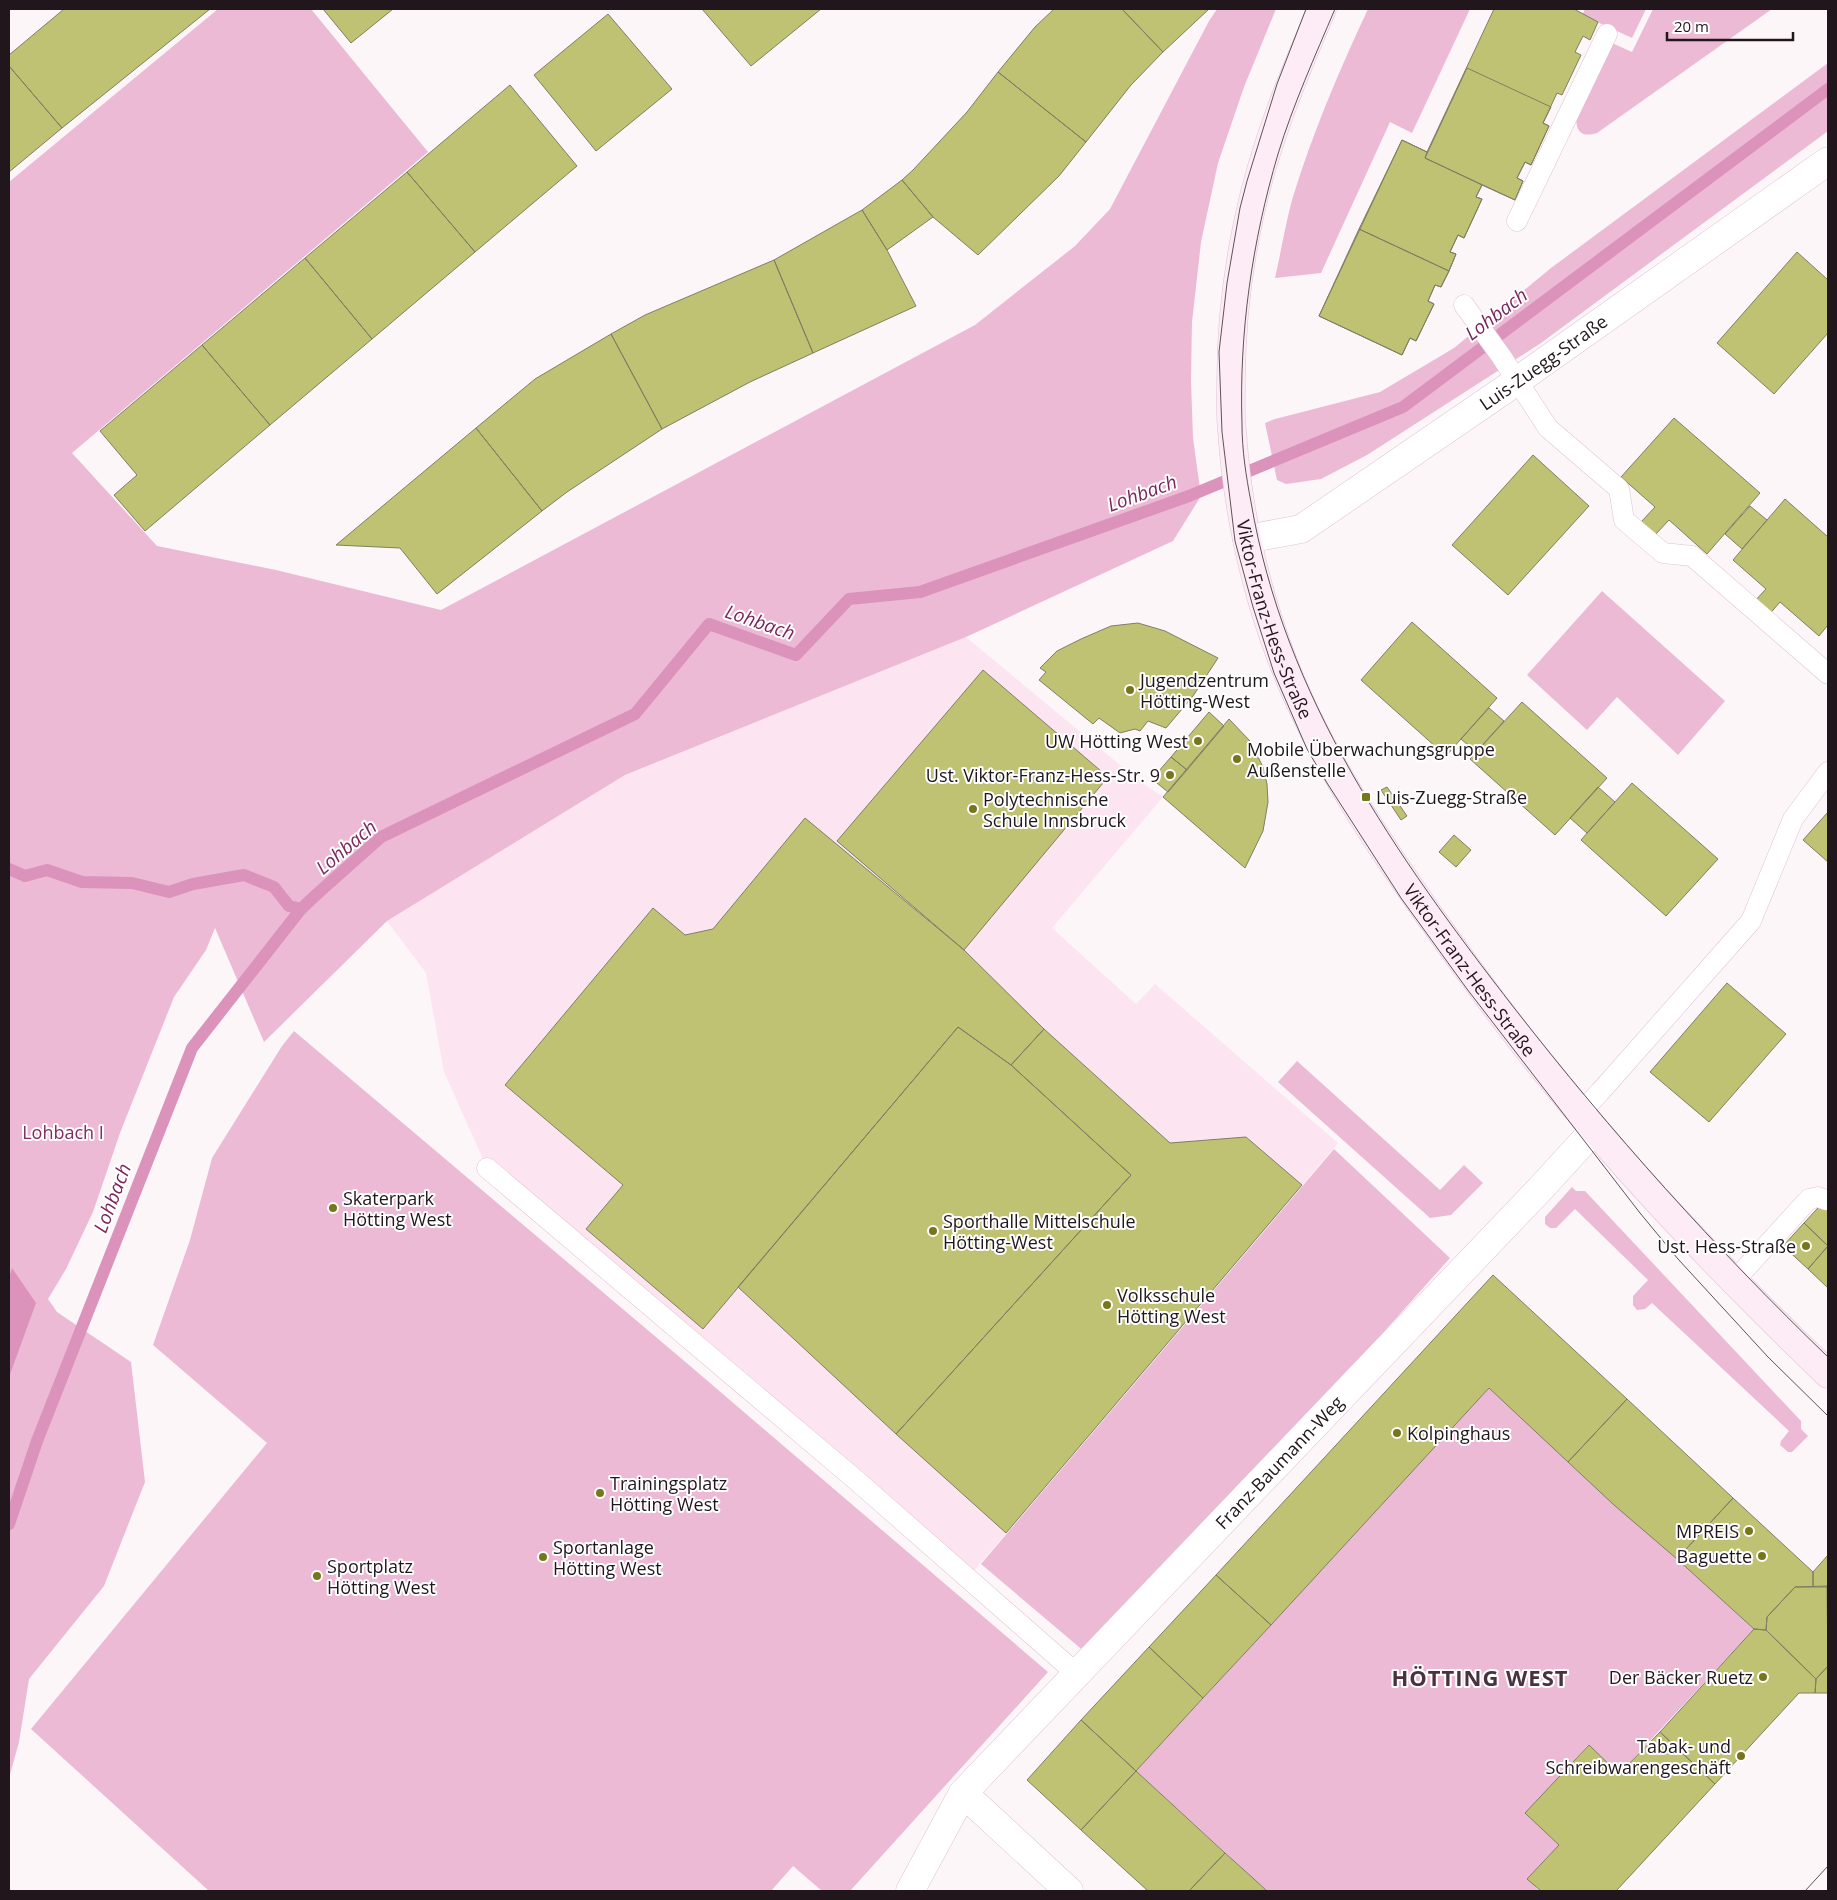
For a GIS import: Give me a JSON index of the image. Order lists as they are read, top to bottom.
{
  "streets": {
    "street": ["Luis-Zuegg-Straße", "Viktor-Franz-Hess-Straße", "Franz-Baumann-Weg"]
  },
  "crossings": [
    ["Luis-Zuegg-Straße", "Viktor-Franz-Hess-Straße"],
    ["Viktor-Franz-Hess-Straße", "Franz-Baumann-Weg"]
  ],
  "districts": ["HÖTTING WEST"],
  "water": ["Lohbach"],
  "parks": ["Lohbach I"],
  "places": {
    "other": [
      "Jugendzentrum Hötting-West",
      "UW Hötting West",
      "Mobile Überwachungsgruppe Außenstelle",
      "Ust. Viktor-Franz-Hess-Str. 9",
      "Polytechnische Schule Innsbruck",
      "Skaterpark Hötting West",
      "Sporthalle Mittelschule Hötting-West",
      "Ust. Hess-Straße",
      "Volksschule Hötting West",
      "Kolpinghaus",
      "Trainingsplatz Hötting West",
      "MPREIS",
      "Baguette",
      "Sportanlage Hötting West",
      "Sportplatz Hötting West",
      "Der Bäcker Ruetz",
      "Tabak- und Schreibwarengeschäft"
    ],
    "transit": ["Luis-Zuegg-Straße"]
  },
  "scale_bar": "20 m"
}
